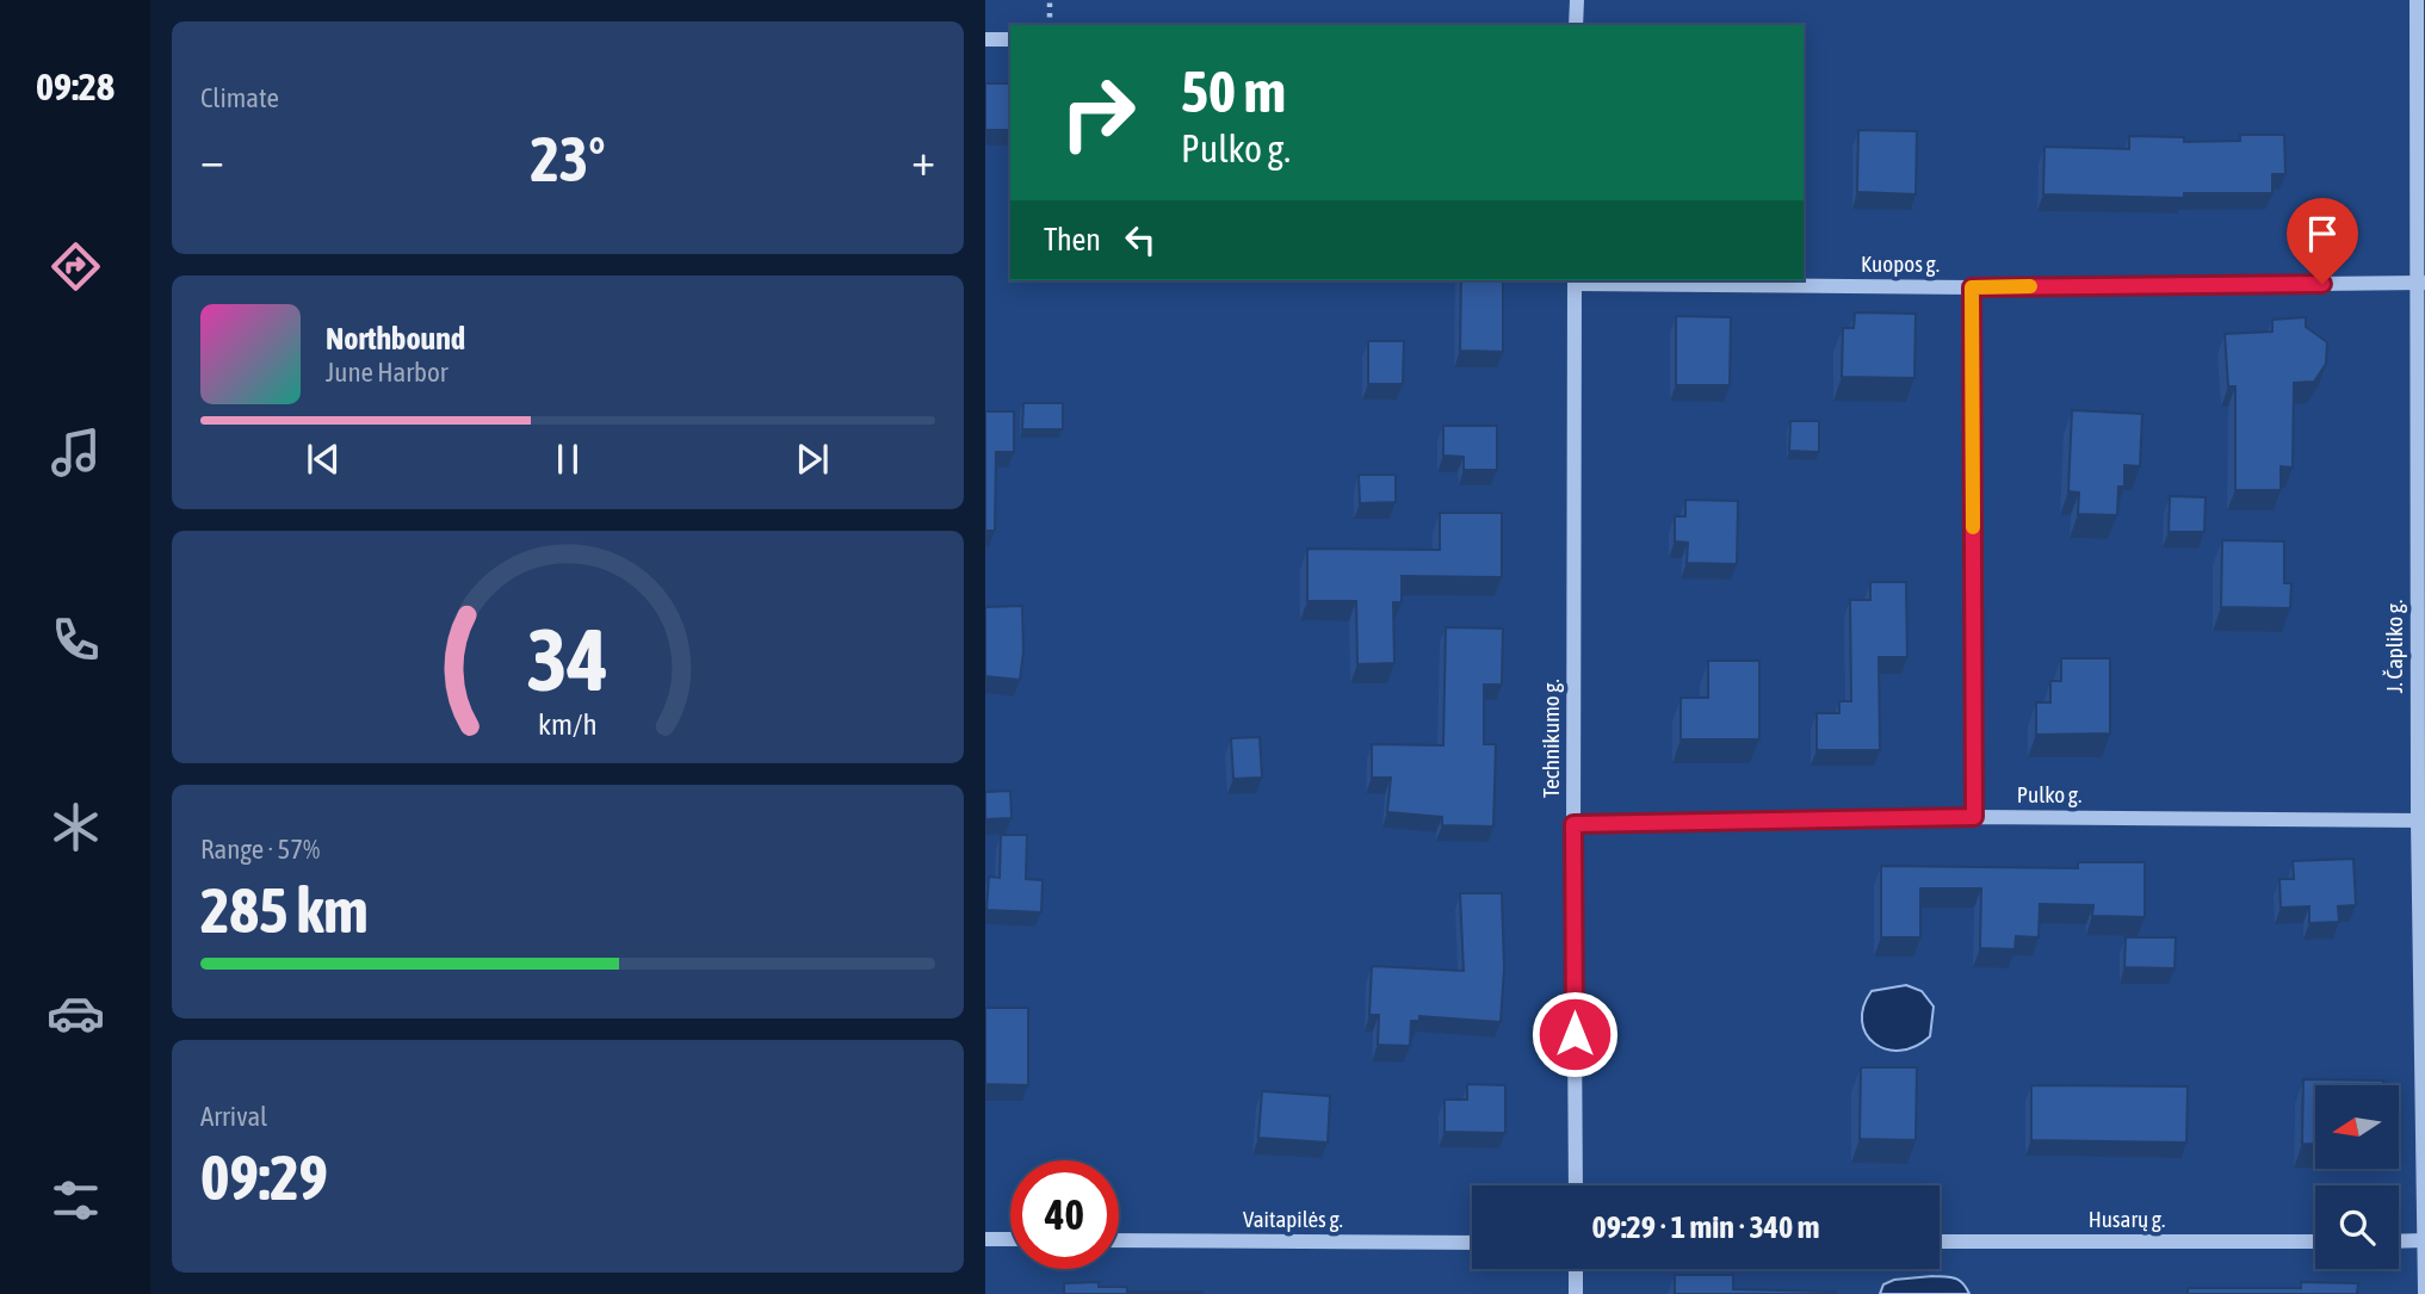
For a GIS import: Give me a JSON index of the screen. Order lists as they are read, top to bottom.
{
  "streets": {
    "street": [
      "Kuopos g.",
      "J. Čapliko g.",
      "Technikumo g.",
      "Pulko g.",
      "Vaitapilės g.",
      "Husarų g."
    ]
  },
  "crossings": [
    ["Kuopos g.", "J. Čapliko g."],
    ["Kuopos g.", "Technikumo g."],
    ["J. Čapliko g.", "Pulko g."],
    ["Technikumo g.", "Pulko g."]
  ],
  "north": "left",
  "page": {
    "tabs": "09:28",
    "tile": [
      "Climate",
      ["Range · 57%", "285 km"],
      ["Arrival", "09:29"]
    ],
    "turn": ["50 m", "Pulko g."],
    "heat": ["−", "23°", "+"],
    "then": "Then",
    "song": ["Northbound", "June Harbor"],
    "limit": "40",
    "trip": "09:29 · 1 min · 340 m",
    "gauge": ["34", "km/h"]
  }
}
